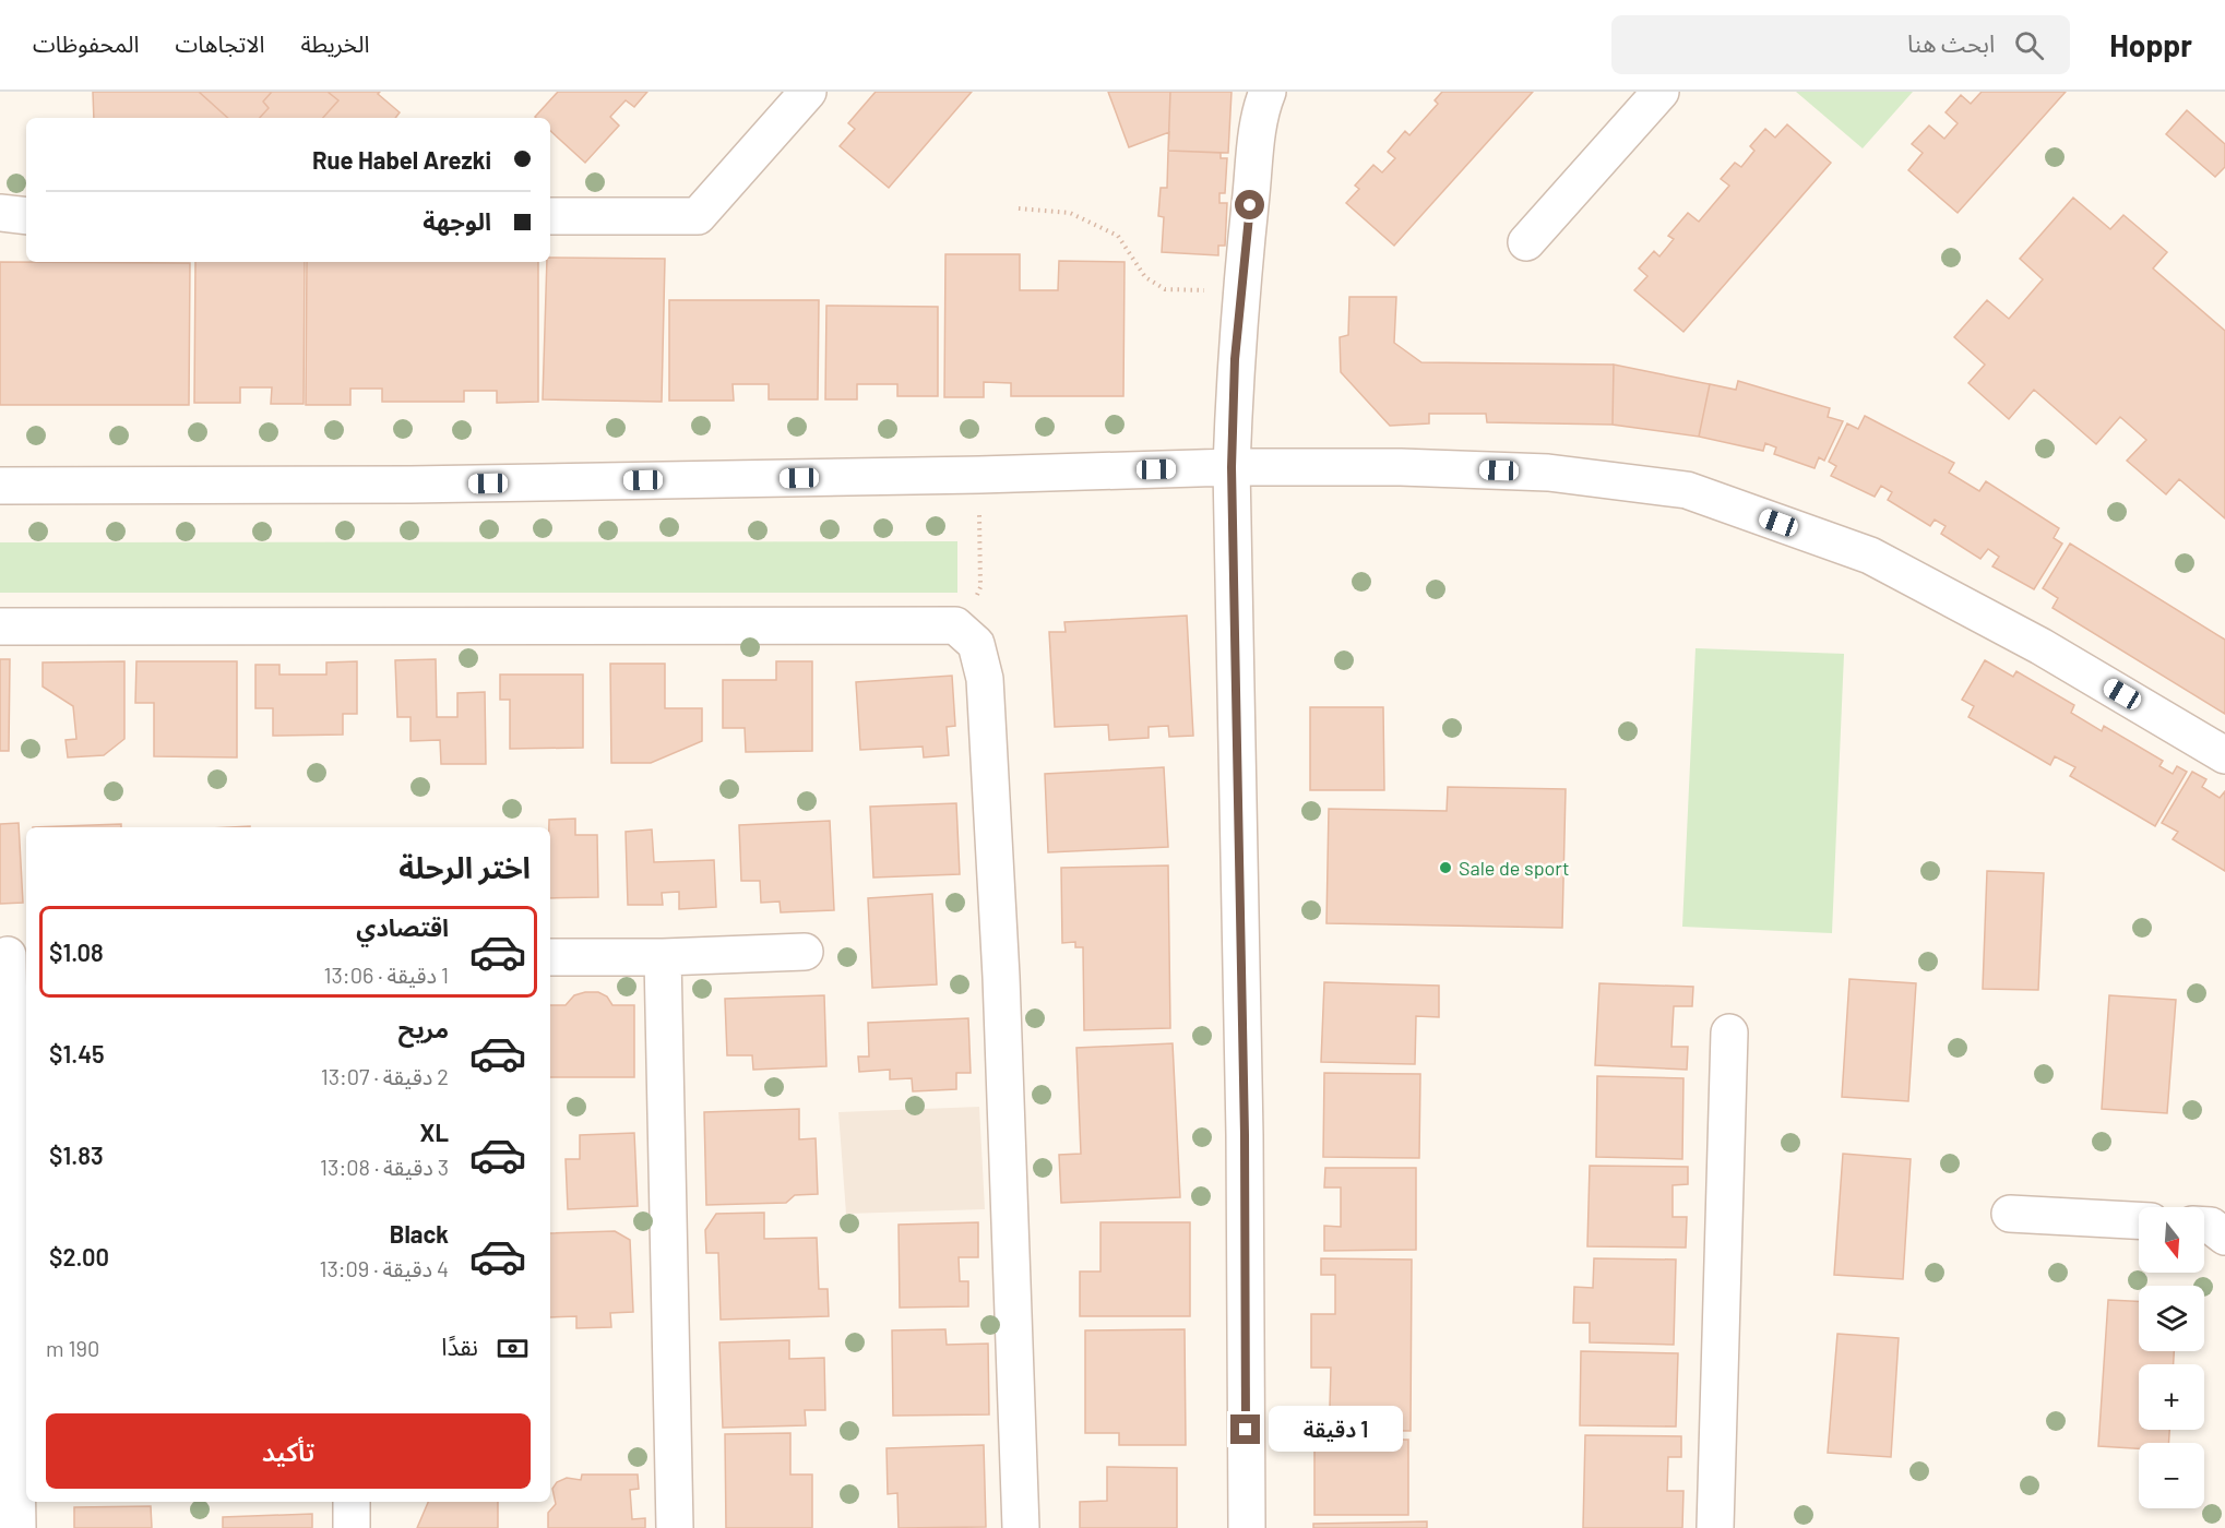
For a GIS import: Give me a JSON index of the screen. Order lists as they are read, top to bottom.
{
  "places": ["Sale de sport"],
  "north": "bottom",
  "page": {
    "header": "Hoppr",
    "search": "ابحث هنا",
    "nav": ["الخريطة", "الاتجاهات", "المحفوظات"],
    "banner": ["Rue Habel Arezki", "الوجهة"],
    "heading": "اختر الرحلة",
    "list": [
      {
        "name": "اقتصادي",
        "note": "1 دقيقة · 13:06",
        "value": "$1.08"
      },
      {
        "name": "مريح",
        "note": "2 دقيقة · 13:07",
        "value": "$1.45"
      },
      {
        "name": "XL",
        "note": "3 دقيقة · 13:08",
        "value": "$1.83"
      },
      {
        "name": "Black",
        "note": "4 دقيقة · 13:09",
        "value": "$2.00"
      }
    ],
    "map_buttons": ["+", "−"],
    "pay": ["نقدًا", "190 m"],
    "buttons": "تأكيد",
    "bubble": "1 دقيقة"
  }
}
